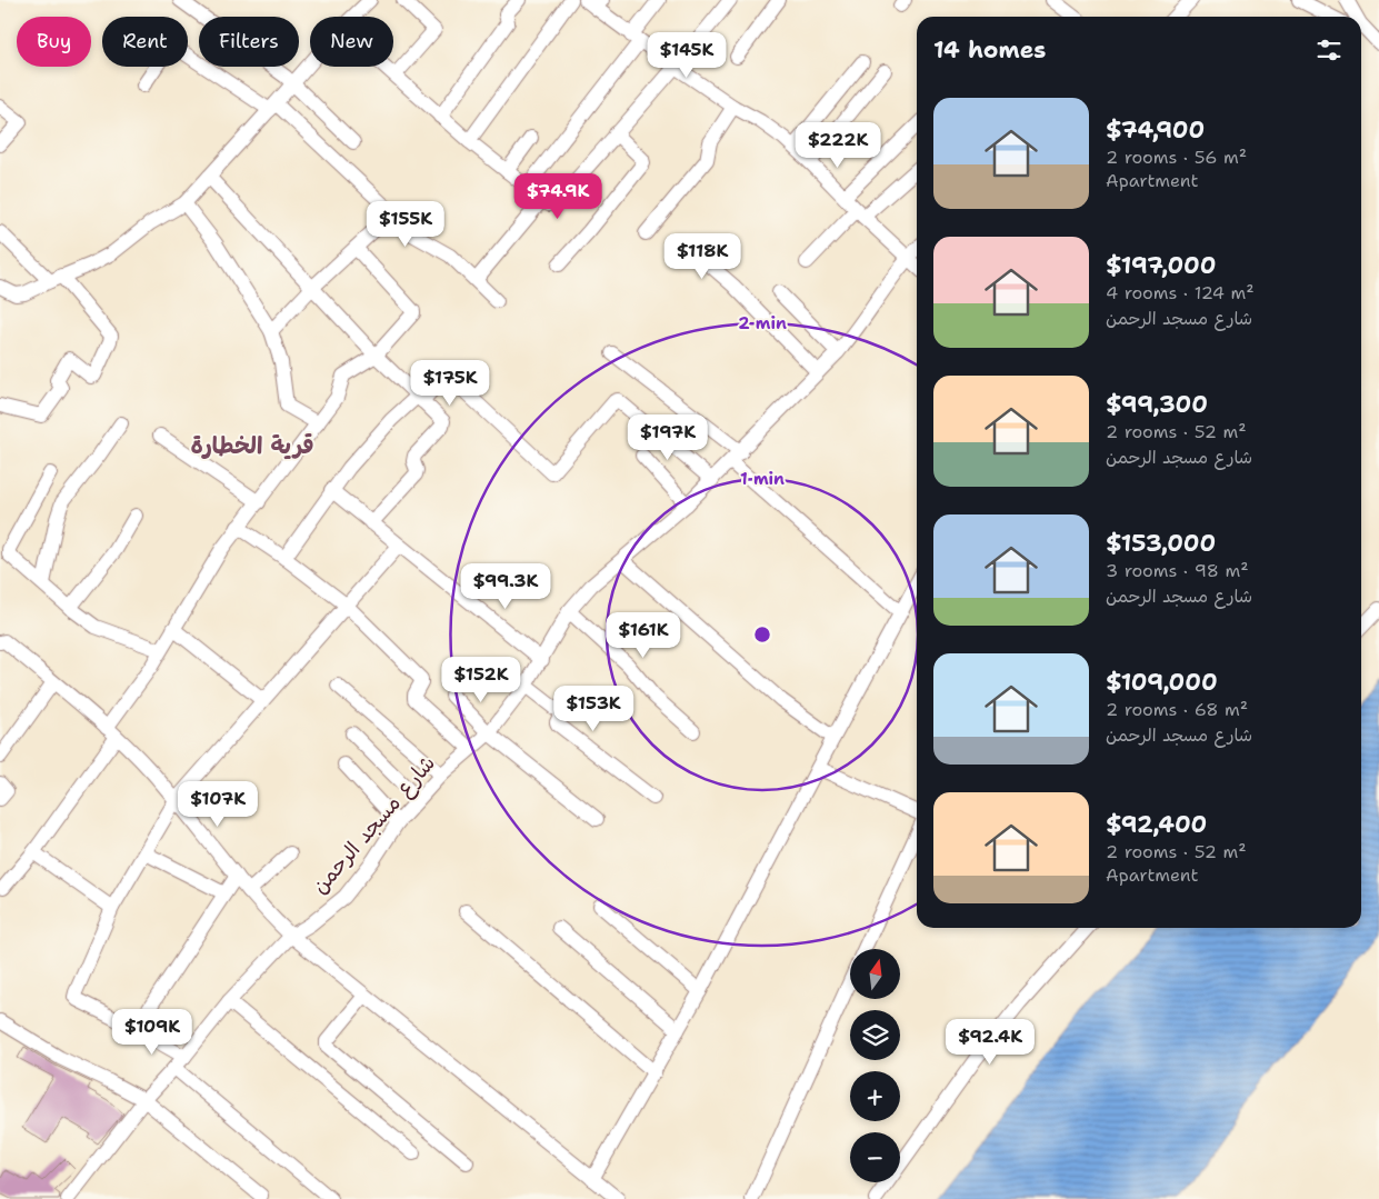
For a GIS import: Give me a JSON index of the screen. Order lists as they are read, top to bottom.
{
  "streets": {
    "street": ["شارع مسجد الرحمن"]
  },
  "districts": ["قرية الخطارة"],
  "north": "top",
  "page": {
    "chip": [
      "Buy",
      "Rent",
      "Filters",
      "New"
    ],
    "heading": "14 homes",
    "price": [
      "$145K",
      "$222K",
      "$74.9K",
      "$155K",
      "$118K",
      "$175K",
      "$197K",
      "$99.3K",
      "$161K",
      "$152K",
      "$153K",
      "$107K",
      "$109K",
      "$92.4K"
    ],
    "list": [
      {
        "name": "$74,900",
        "note": "2 rooms · 56 m² · Apartment"
      },
      {
        "name": "$197,000",
        "note": "4 rooms · 124 m² · شارع مسجد الرحمن"
      },
      {
        "name": "$99,300",
        "note": "2 rooms · 52 m² · شارع مسجد الرحمن"
      },
      {
        "name": "$153,000",
        "note": "3 rooms · 98 m² · شارع مسجد الرحمن"
      },
      {
        "name": "$109,000",
        "note": "2 rooms · 68 m² · شارع مسجد الرحمن"
      },
      {
        "name": "$92,400",
        "note": "2 rooms · 52 m² · Apartment"
      }
    ],
    "map_buttons": ["+", "−"]
  },
  "rings": ["2 min", "1 min"]
}
